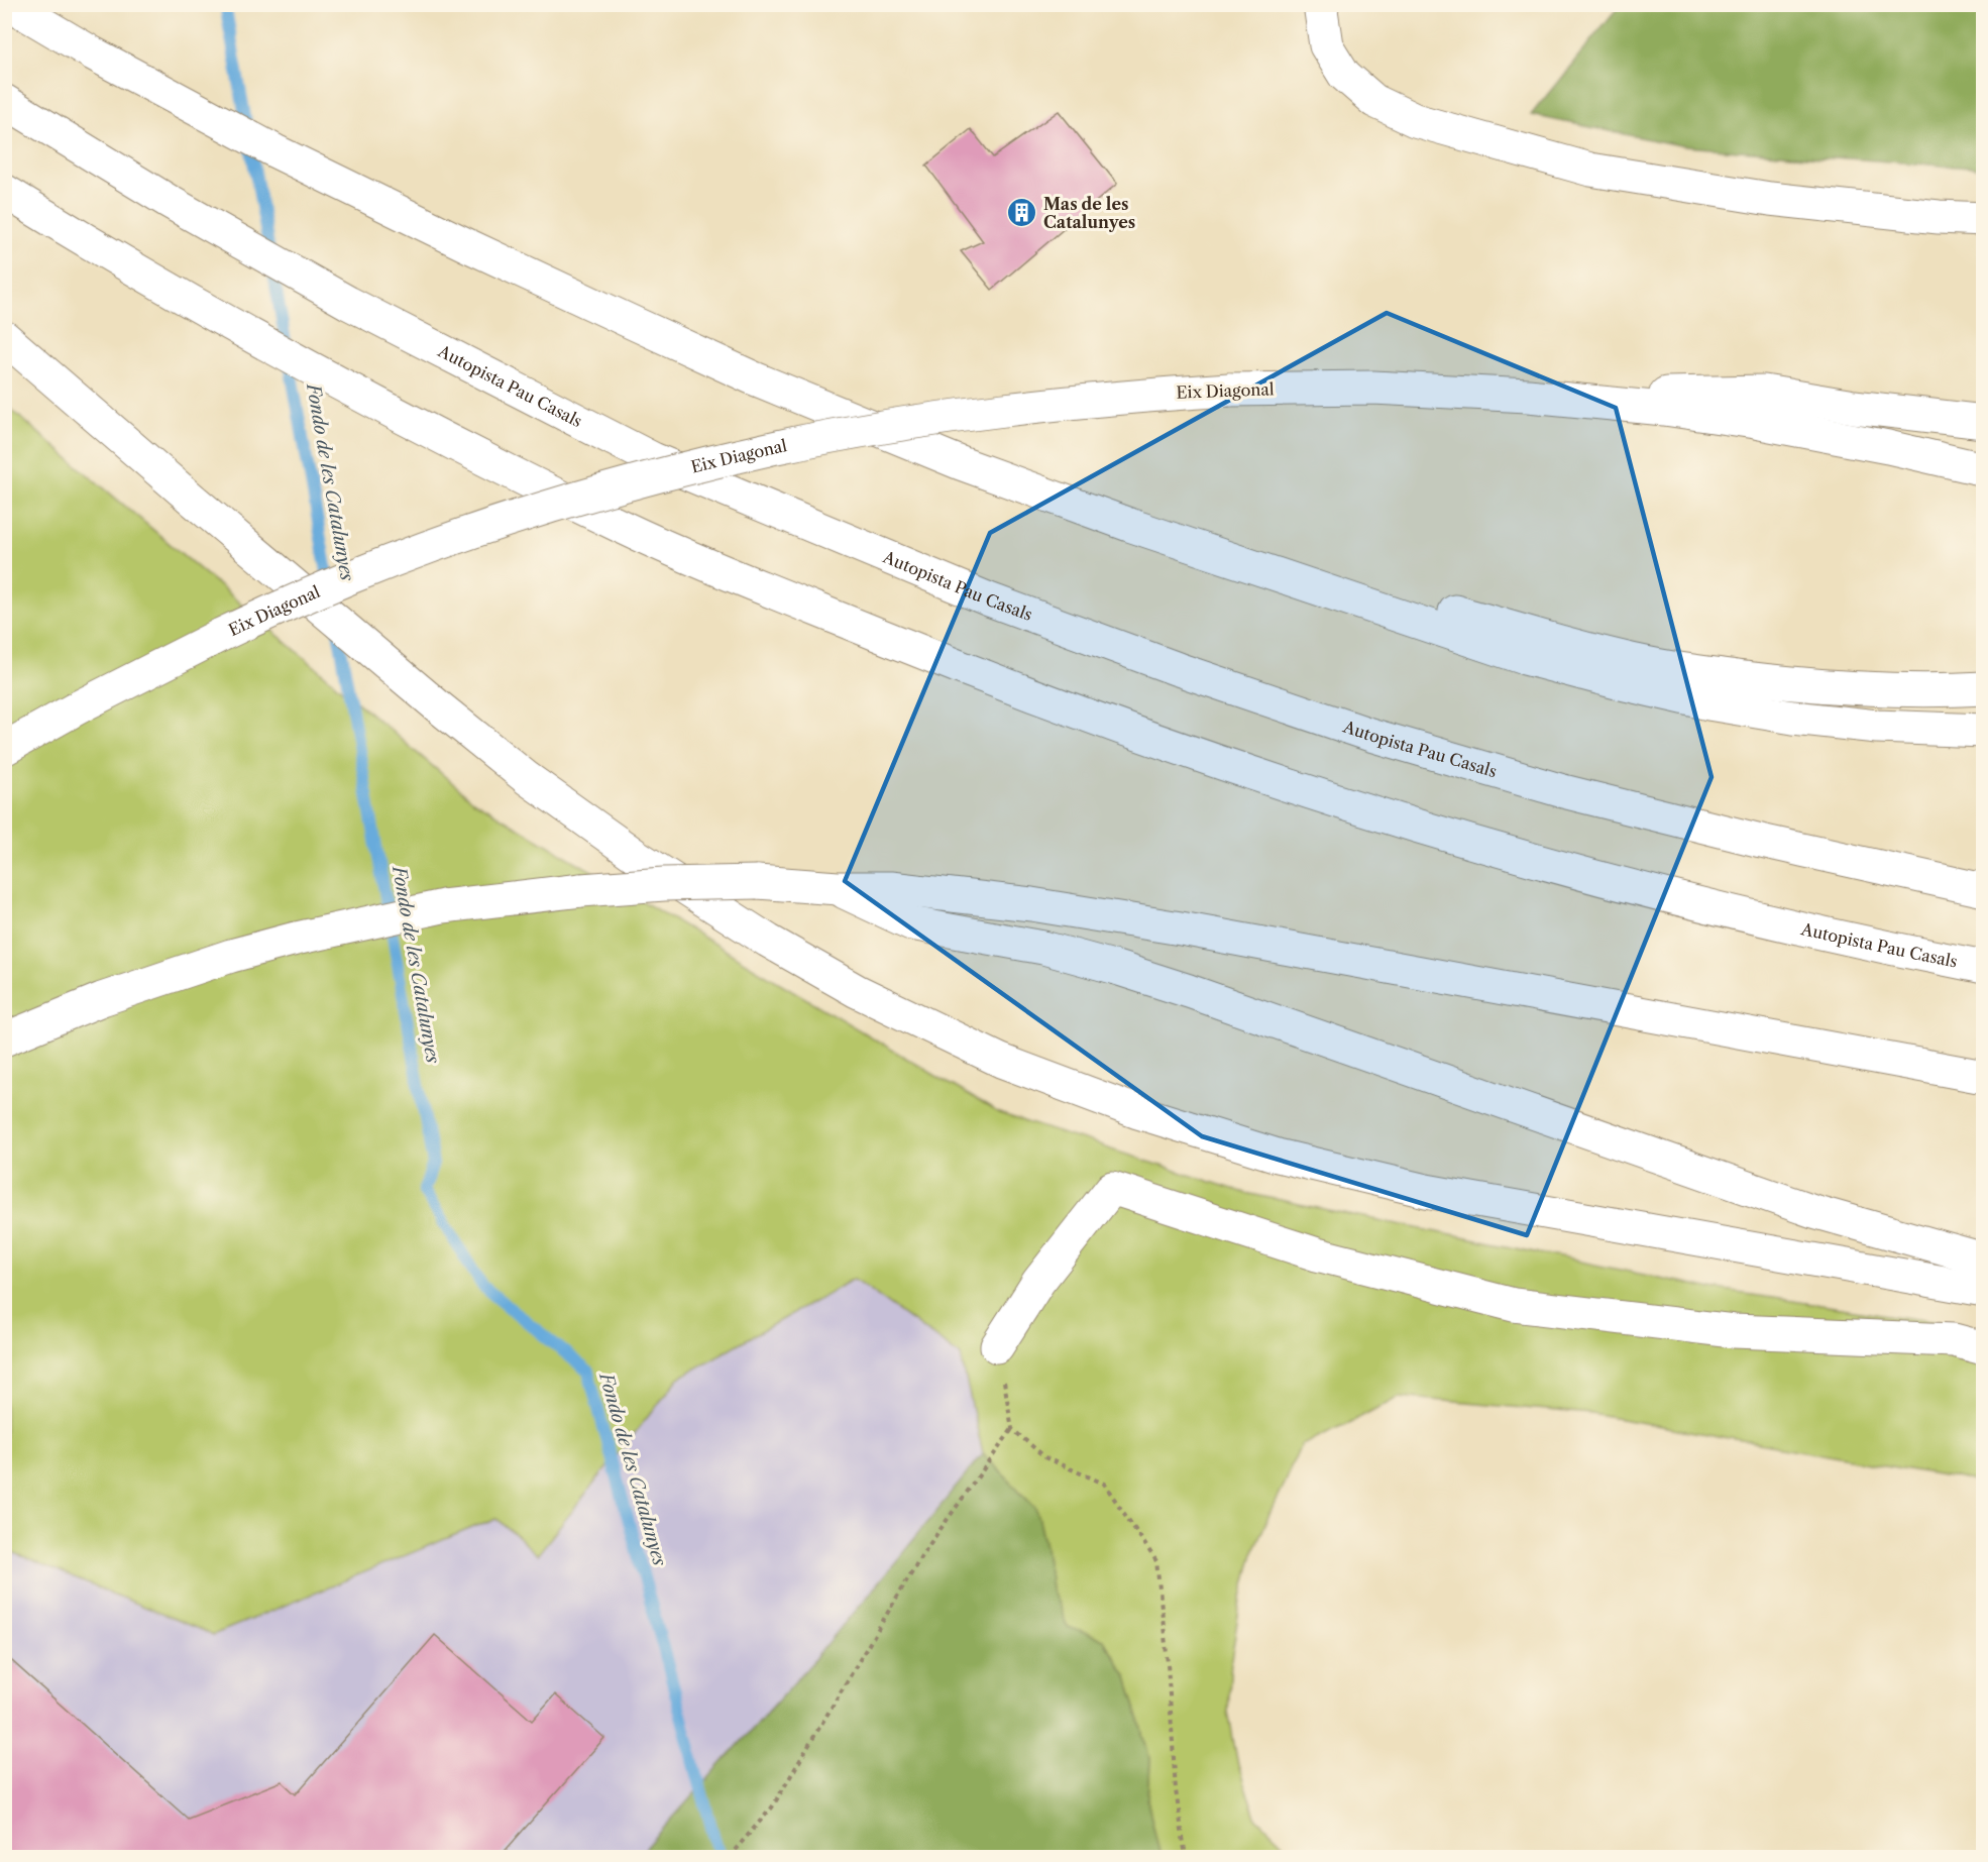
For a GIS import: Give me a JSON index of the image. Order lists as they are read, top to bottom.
{
  "streets": {
    "main road": ["Autopista Pau Casals", "Eix Diagonal"]
  },
  "water": ["Fondo de les Catalunyes"],
  "places": {
    "building": ["Mas de les Catalunyes"]
  }
}
